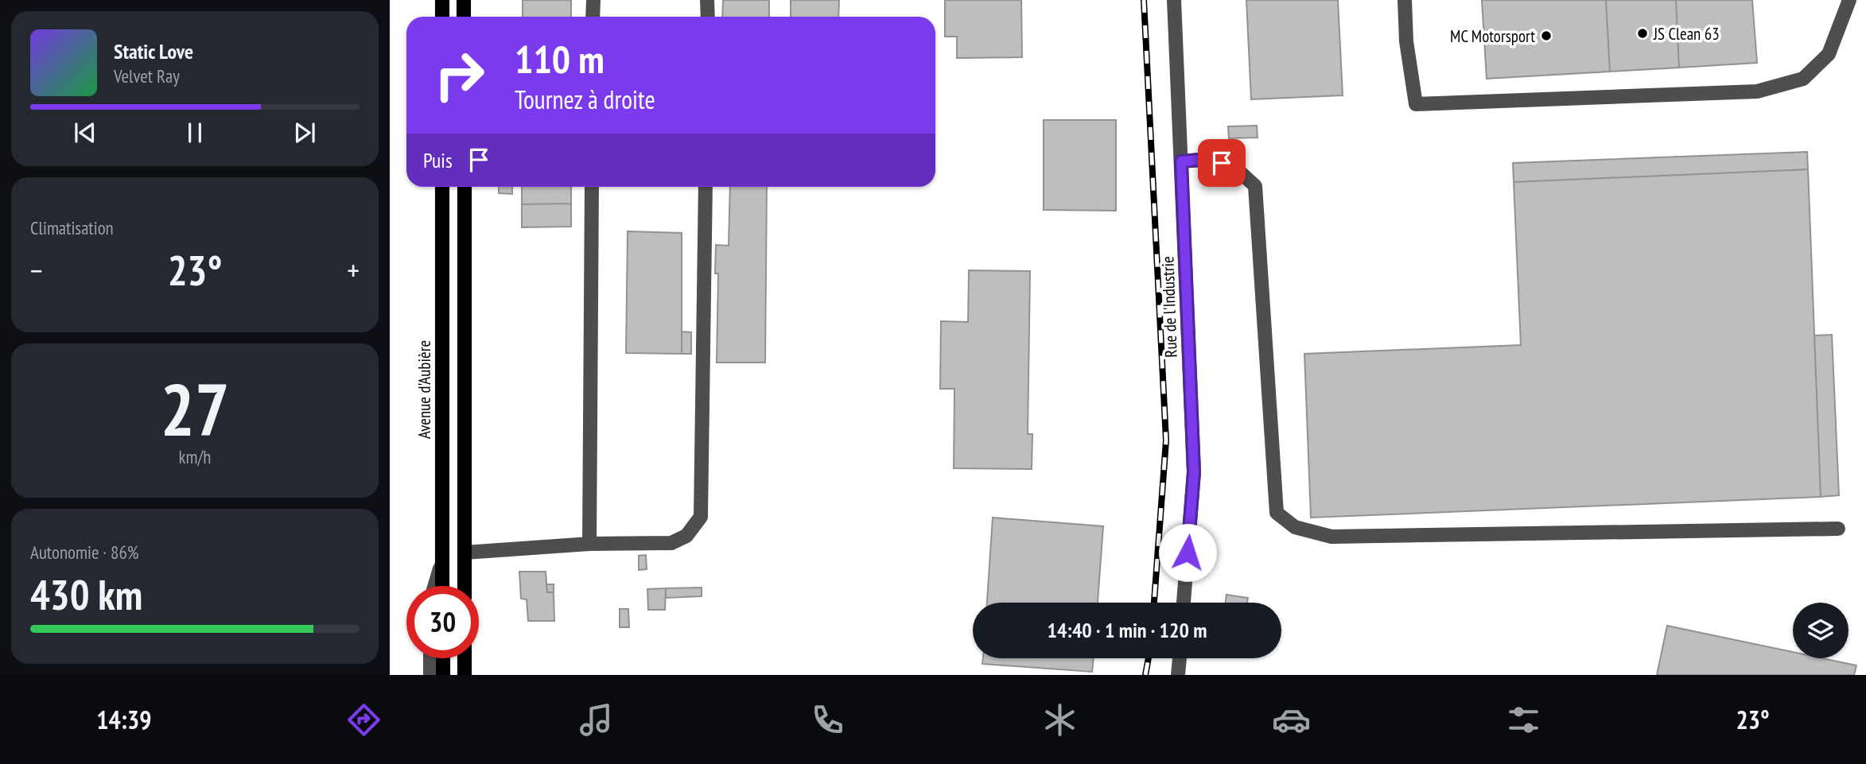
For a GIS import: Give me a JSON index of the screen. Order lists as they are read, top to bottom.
{
  "streets": {
    "main road": ["Avenue d'Aubière"],
    "street": ["Rue de l'Industrie"]
  },
  "places": ["JS Clean 63", "MC Motorsport"],
  "page": {
    "turn": ["110 m", "Tournez à droite"],
    "song": ["Static Love", "Velvet Ray"],
    "then": "Puis",
    "tile": [
      "Climatisation",
      ["27", "km/h"],
      ["Autonomie · 86%", "430 km"]
    ],
    "heat": ["−", "23°", "+"],
    "limit": "30",
    "trip": "14:40 · 1 min · 120 m",
    "tabs": ["14:39", "23°"]
  }
}
